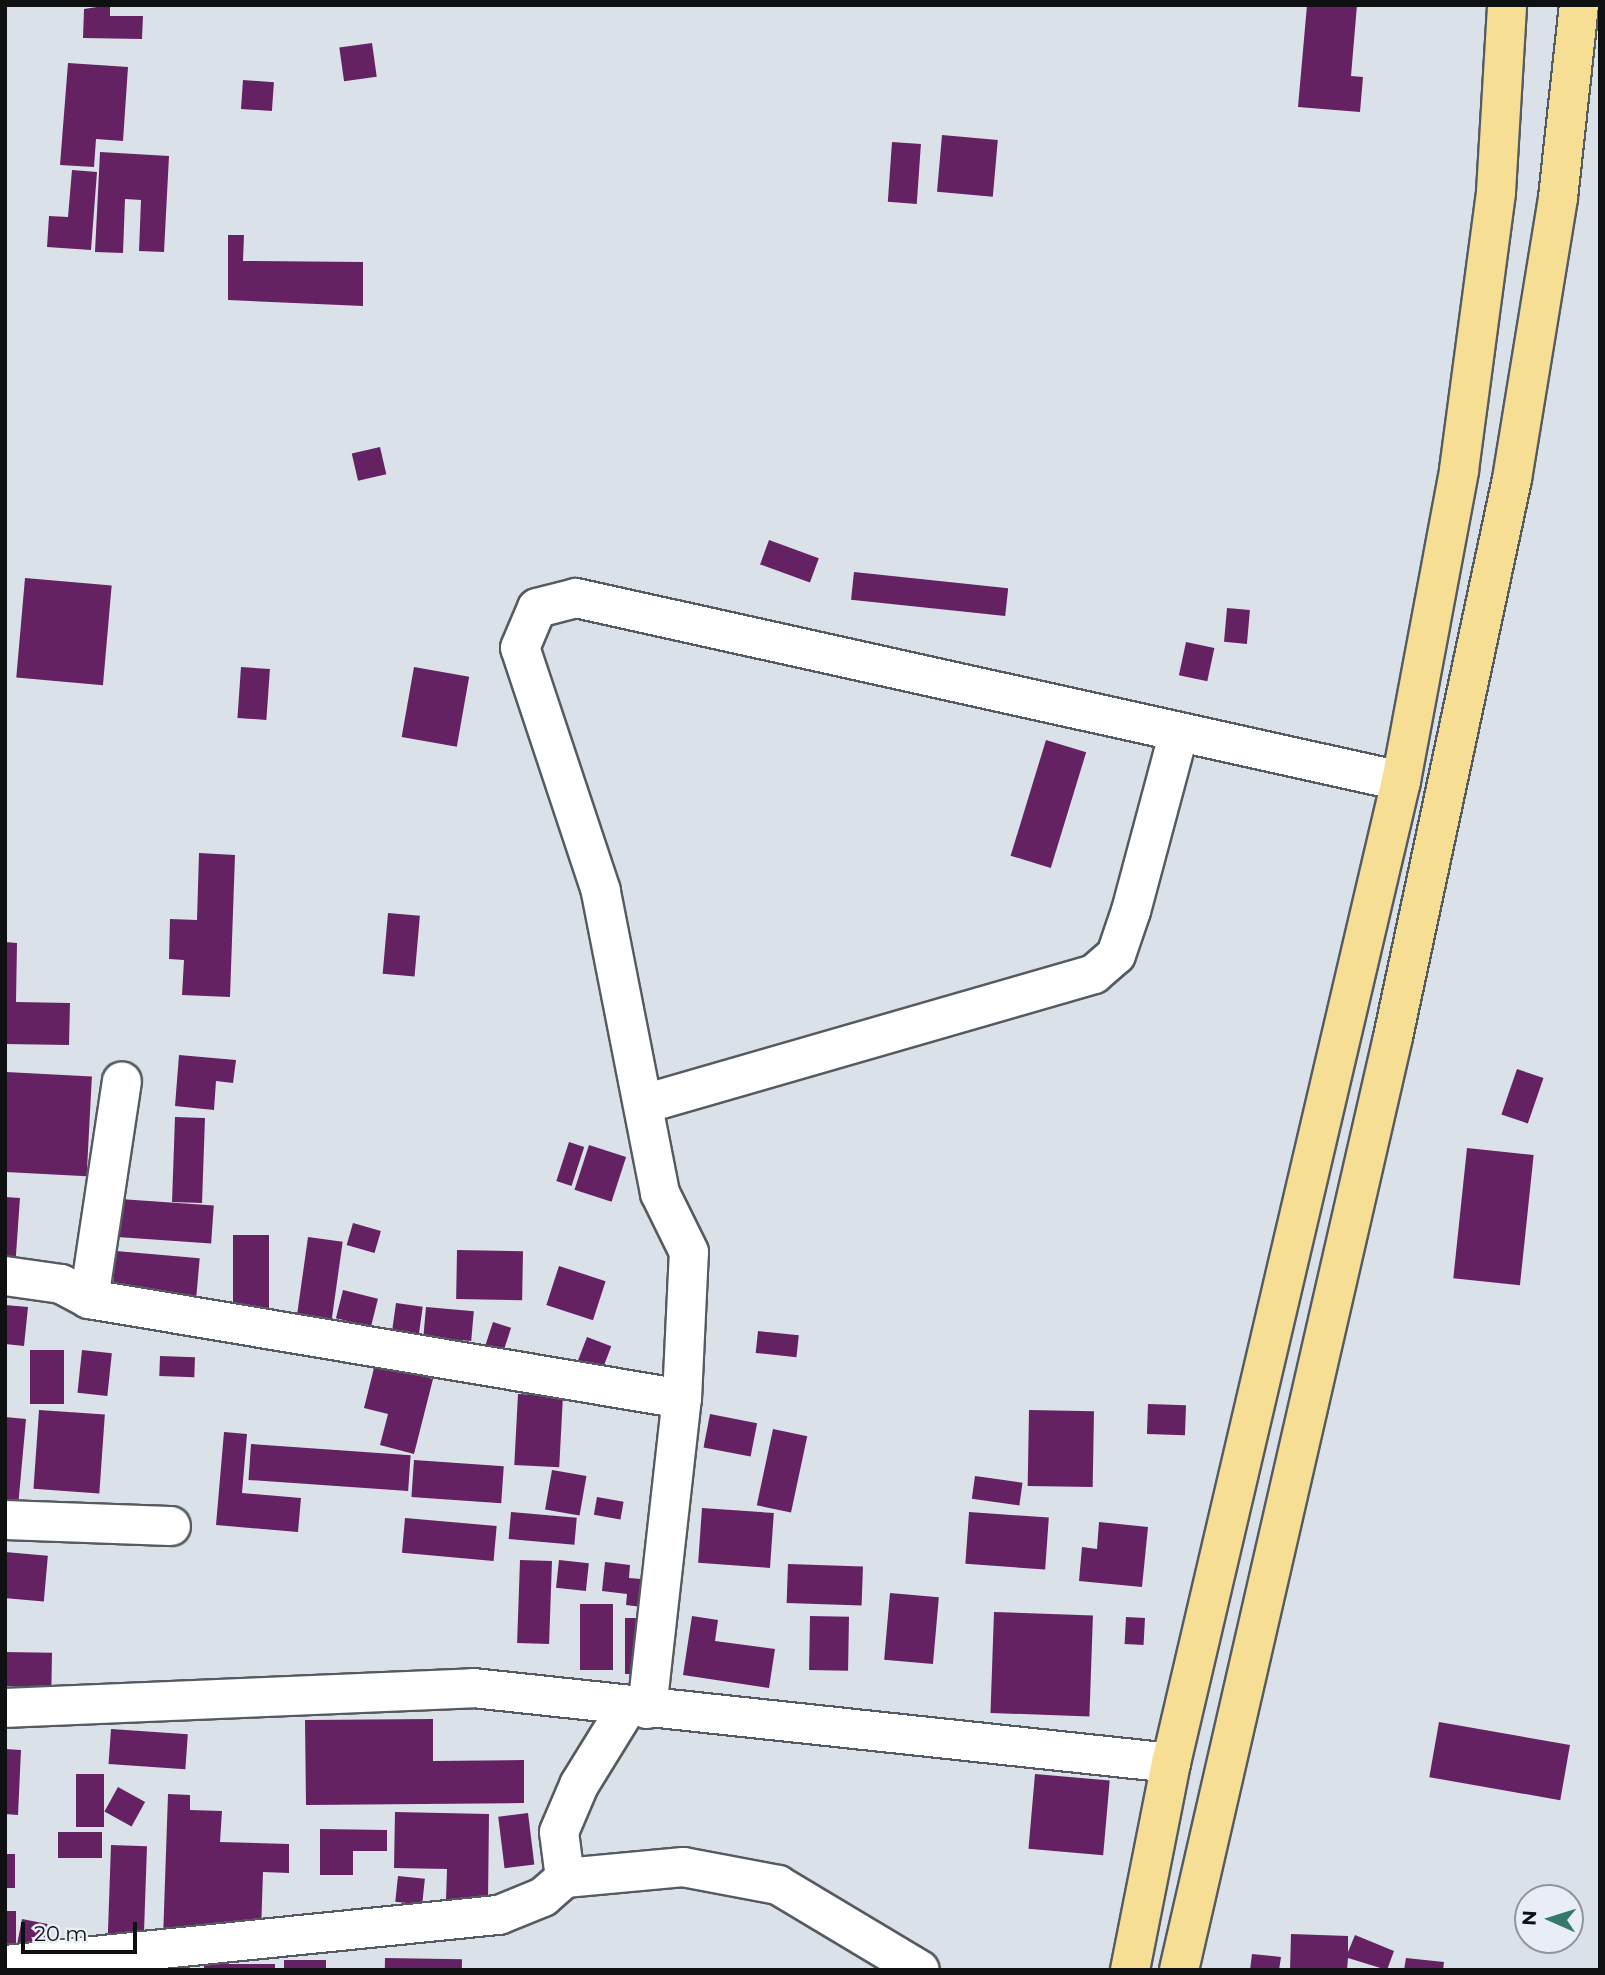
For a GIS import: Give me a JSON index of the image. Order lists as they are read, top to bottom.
{
  "scale_bar": "20 m",
  "north": "left"
}
